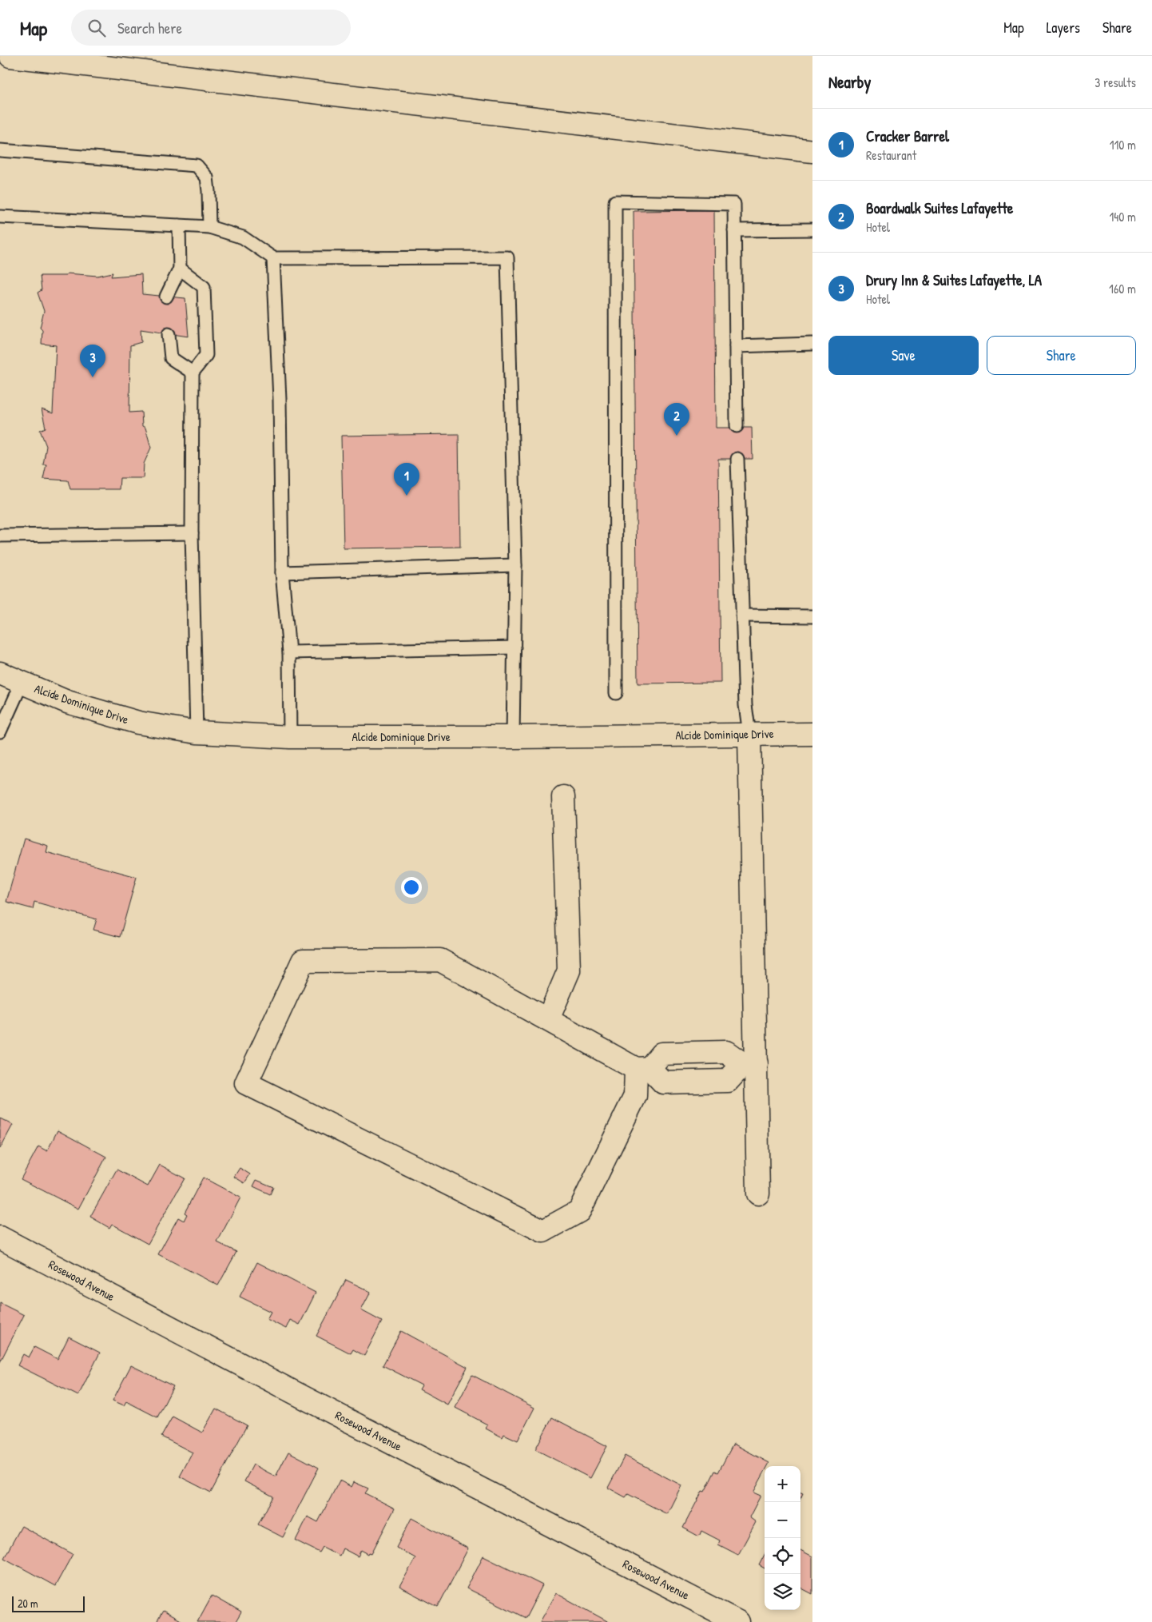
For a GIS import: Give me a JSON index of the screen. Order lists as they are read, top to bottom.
{
  "streets": {
    "main road": ["Alcide Dominique Drive", "Rosewood Avenue"]
  },
  "scale_bar": "20 m",
  "page": {
    "header": "Map",
    "search": "Search here",
    "nav": ["Map", "Layers", "Share"],
    "heading": ["Nearby", "3 results"],
    "list": [
      {
        "mark": "1",
        "name": "Cracker Barrel",
        "note": "Restaurant",
        "value": "110 m"
      },
      {
        "mark": "2",
        "name": "Boardwalk Suites Lafayette",
        "note": "Hotel",
        "value": "140 m"
      },
      {
        "mark": "3",
        "name": "Drury Inn & Suites Lafayette, LA",
        "note": "Hotel",
        "value": "160 m"
      }
    ],
    "buttons": ["Save", "Share"],
    "pins": ["3", "2", "1"],
    "map_buttons": ["+", "−"],
    "scale": "20 m"
  }
}
